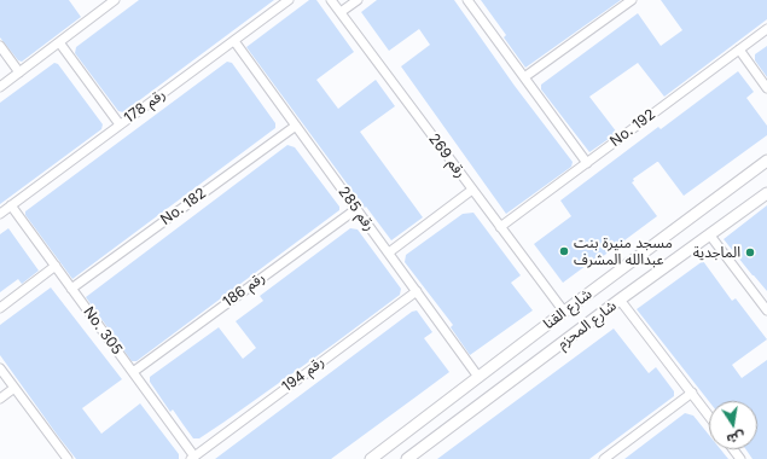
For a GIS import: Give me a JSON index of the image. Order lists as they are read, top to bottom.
{
  "streets": {
    "street": [
      "رقم 178",
      "No. 192",
      "رقم 269",
      "No. 182",
      "رقم 285",
      "رقم 186",
      "شارع القنا",
      "شارع المحزم",
      "No. 305",
      "رقم 194"
    ]
  },
  "crossings": [
    ["رقم 178", "رقم 285"],
    ["رقم 178", "No. 305"],
    ["No. 192", "رقم 269"],
    ["رقم 269", "شارع القنا"],
    ["No. 182", "رقم 285"],
    ["No. 182", "No. 305"],
    ["رقم 285", "رقم 186"],
    ["رقم 285", "شارع القنا"],
    ["رقم 285", "رقم 194"],
    ["رقم 186", "No. 305"],
    ["No. 305", "رقم 194"]
  ],
  "places": ["مسجد منيرة بنت عبدالله المشرف", "الماجدية"],
  "north": "bottom"
}
